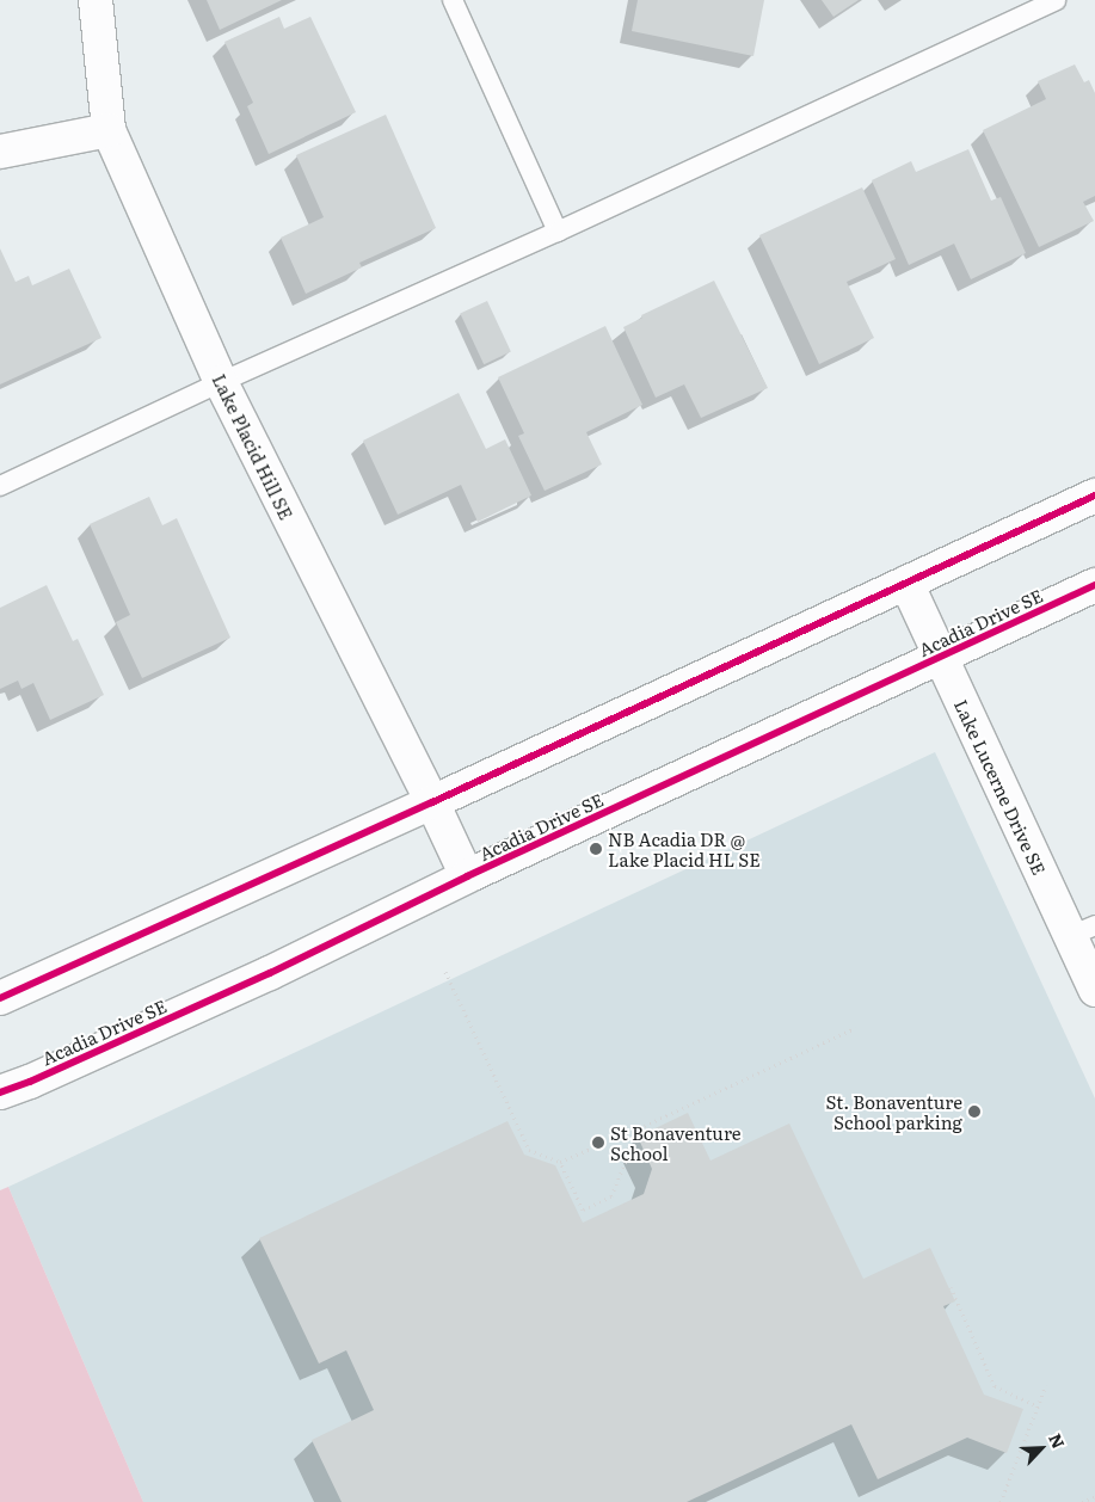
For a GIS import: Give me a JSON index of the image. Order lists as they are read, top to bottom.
{
  "streets": {
    "street": ["Lake Placid Hill SE", "Acadia Drive SE", "Lake Lucerne Drive SE"]
  },
  "crossings": [
    ["Lake Placid Hill SE", "Acadia Drive SE"],
    ["Acadia Drive SE", "Lake Lucerne Drive SE"]
  ],
  "places": ["NB Acadia DR @ Lake Placid HL SE", "St. Bonaventure School parking", "St Bonaventure School"],
  "north": "top right"
}
